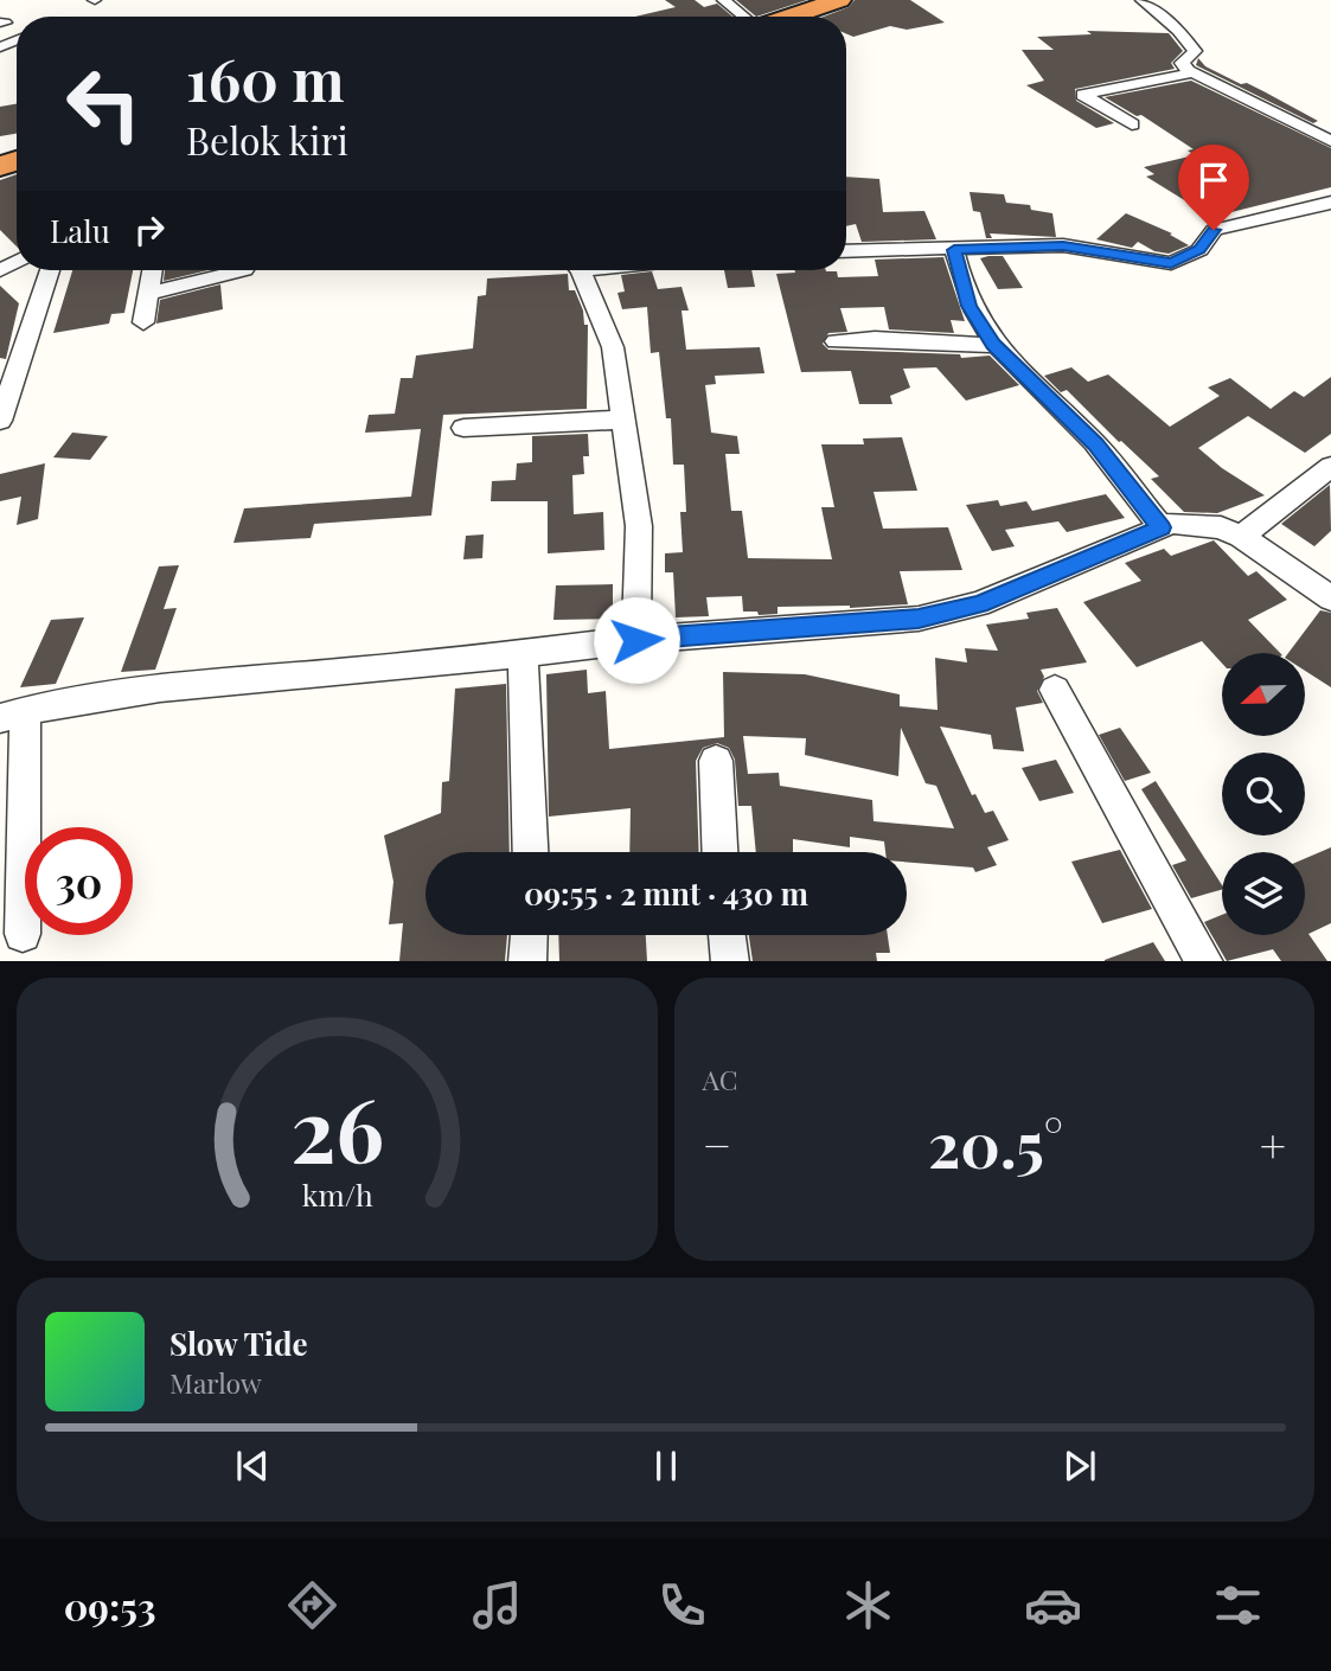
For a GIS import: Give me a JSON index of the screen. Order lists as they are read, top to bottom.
{
  "north": "left",
  "page": {
    "turn": ["160 m", "Belok kiri"],
    "then": "Lalu",
    "limit": "30",
    "trip": "09:55 · 2 mnt · 430 m",
    "tile": "AC",
    "heat": ["−", "20.5°", "+"],
    "song": ["Slow Tide", "Marlow"],
    "tabs": "09:53",
    "gauge": ["26", "km/h"]
  }
}
